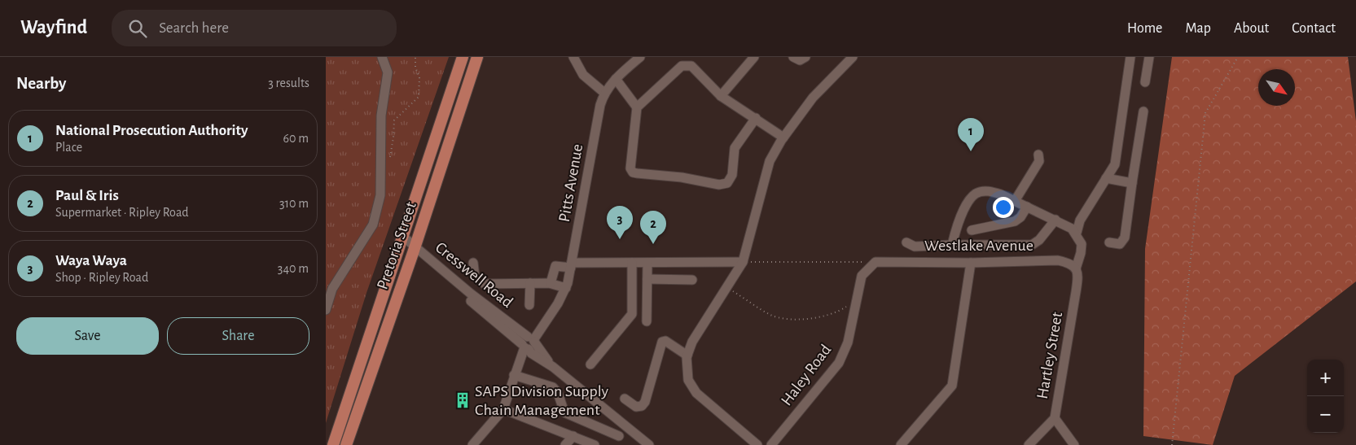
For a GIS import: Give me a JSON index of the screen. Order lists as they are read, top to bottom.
{
  "streets": {
    "main road": ["Pretoria Street"],
    "street": [
      "Pitts Avenue",
      "Westlake Avenue",
      "Cresswell Road",
      "Hartley Street",
      "Haley Road"
    ]
  },
  "crossings": [
    ["Pitts Avenue", "Cresswell Road"],
    ["Pretoria Street", "Cresswell Road"],
    ["Westlake Avenue", "Hartley Street"],
    ["Westlake Avenue", "Haley Road"]
  ],
  "places": {
    "building": ["SAPS Division Supply Chain Management"]
  },
  "north": "bottom right",
  "page": {
    "header": "Wayfind",
    "search": "Search here",
    "nav": [
      "Home",
      "Map",
      "About",
      "Contact"
    ],
    "heading": ["Nearby", "3 results"],
    "list": [
      {
        "mark": "1",
        "name": "National Prosecution Authority",
        "note": "Place",
        "value": "60 m"
      },
      {
        "mark": "2",
        "name": "Paul & Iris",
        "note": "Supermarket · Ripley Road",
        "value": "310 m"
      },
      {
        "mark": "3",
        "name": "Waya Waya",
        "note": "Shop · Ripley Road",
        "value": "340 m"
      }
    ],
    "pins": ["1", "3", "2"],
    "buttons": ["Save", "Share"],
    "map_buttons": ["+", "−"]
  }
}
